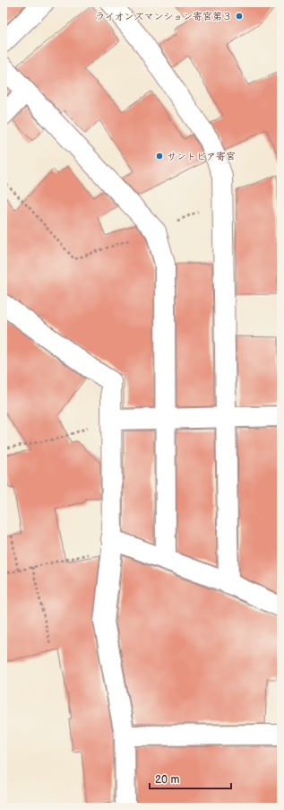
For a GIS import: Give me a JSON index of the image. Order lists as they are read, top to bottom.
{
  "places": ["ライオンズマンション寄宮第３", "サントピア寄宮"],
  "scale_bar": "20 m"
}
